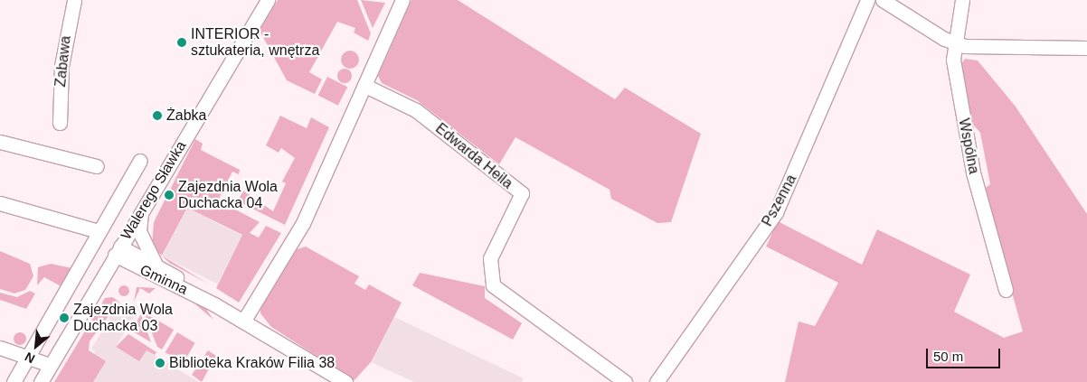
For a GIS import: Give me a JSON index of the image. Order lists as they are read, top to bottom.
{
  "streets": {
    "street": [
      "Zabawa",
      "Wspólna",
      "Edwarda Heila",
      "Walerego Sławka",
      "Pszenna",
      "Gminna"
    ]
  },
  "crossings": [
    ["Walerego Sławka", "Gminna"]
  ],
  "places": [
    "INTERIOR - sztukateria, wnętrza",
    "Żabka",
    "Zajezdnia Wola Duchacka 04",
    "Zajezdnia Wola Duchacka 03",
    "Biblioteka Kraków Filia 38"
  ],
  "scale_bar": "50 m",
  "north": "bottom left"
}
